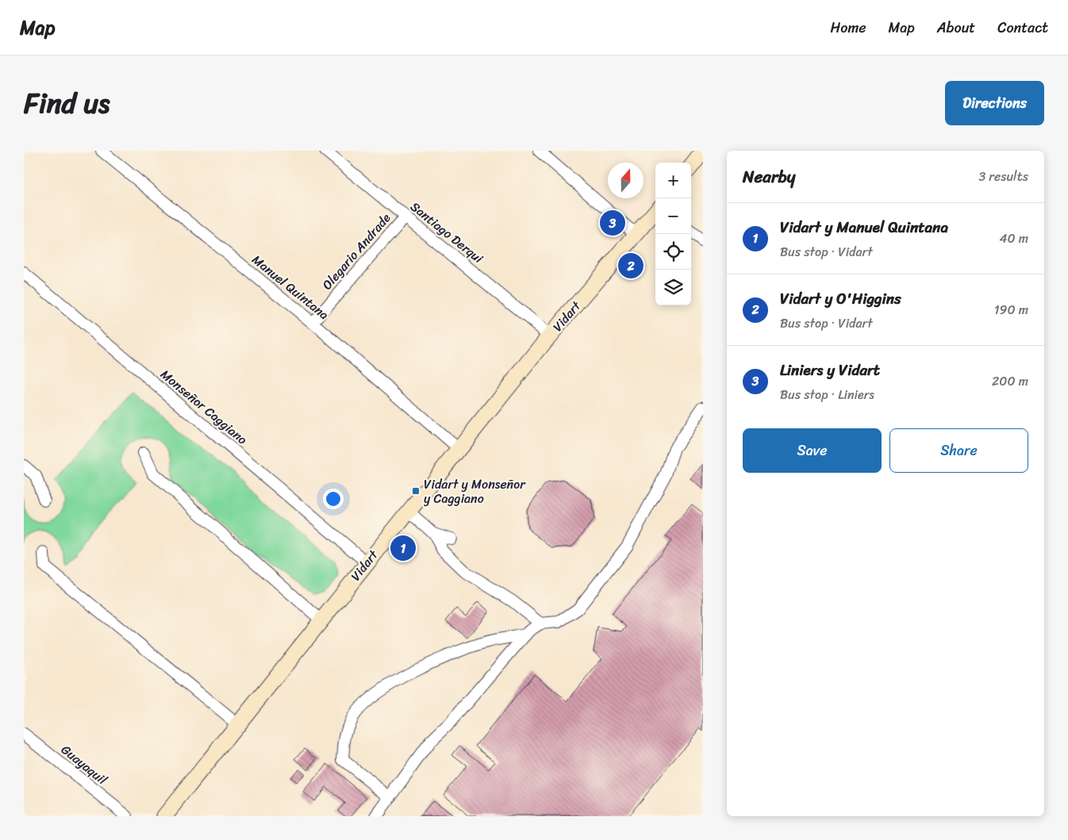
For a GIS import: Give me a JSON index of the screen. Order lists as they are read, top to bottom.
{
  "streets": {
    "street": [
      "Santiago Derqui",
      "Olegario Andrade",
      "Manuel Quintana",
      "Vidart",
      "Monseñor Caggiano",
      "Guayaquil"
    ]
  },
  "crossings": [
    ["Santiago Derqui", "Olegario Andrade"],
    ["Santiago Derqui", "Vidart"],
    ["Olegario Andrade", "Manuel Quintana"],
    ["Manuel Quintana", "Vidart"],
    ["Vidart", "Monseñor Caggiano"]
  ],
  "places": {
    "transit": ["Vidart y Monseñor y Caggiano"]
  },
  "north": "top",
  "page": {
    "header": "Map",
    "nav": [
      "Home",
      "Map",
      "About",
      "Contact"
    ],
    "title": "Find us",
    "buttons": [
      "Directions",
      ["Save", "Share"]
    ],
    "heading": ["Nearby", "3 results"],
    "map_buttons": ["+", "−"],
    "list": [
      {
        "mark": "1",
        "name": "Vidart y Manuel Quintana",
        "note": "Bus stop · Vidart",
        "value": "40 m"
      },
      {
        "mark": "2",
        "name": "Vidart y O'Higgins",
        "note": "Bus stop · Vidart",
        "value": "190 m"
      },
      {
        "mark": "3",
        "name": "Liniers y Vidart",
        "note": "Bus stop · Liniers",
        "value": "200 m"
      }
    ],
    "pins": ["3", "2", "1"]
  }
}
